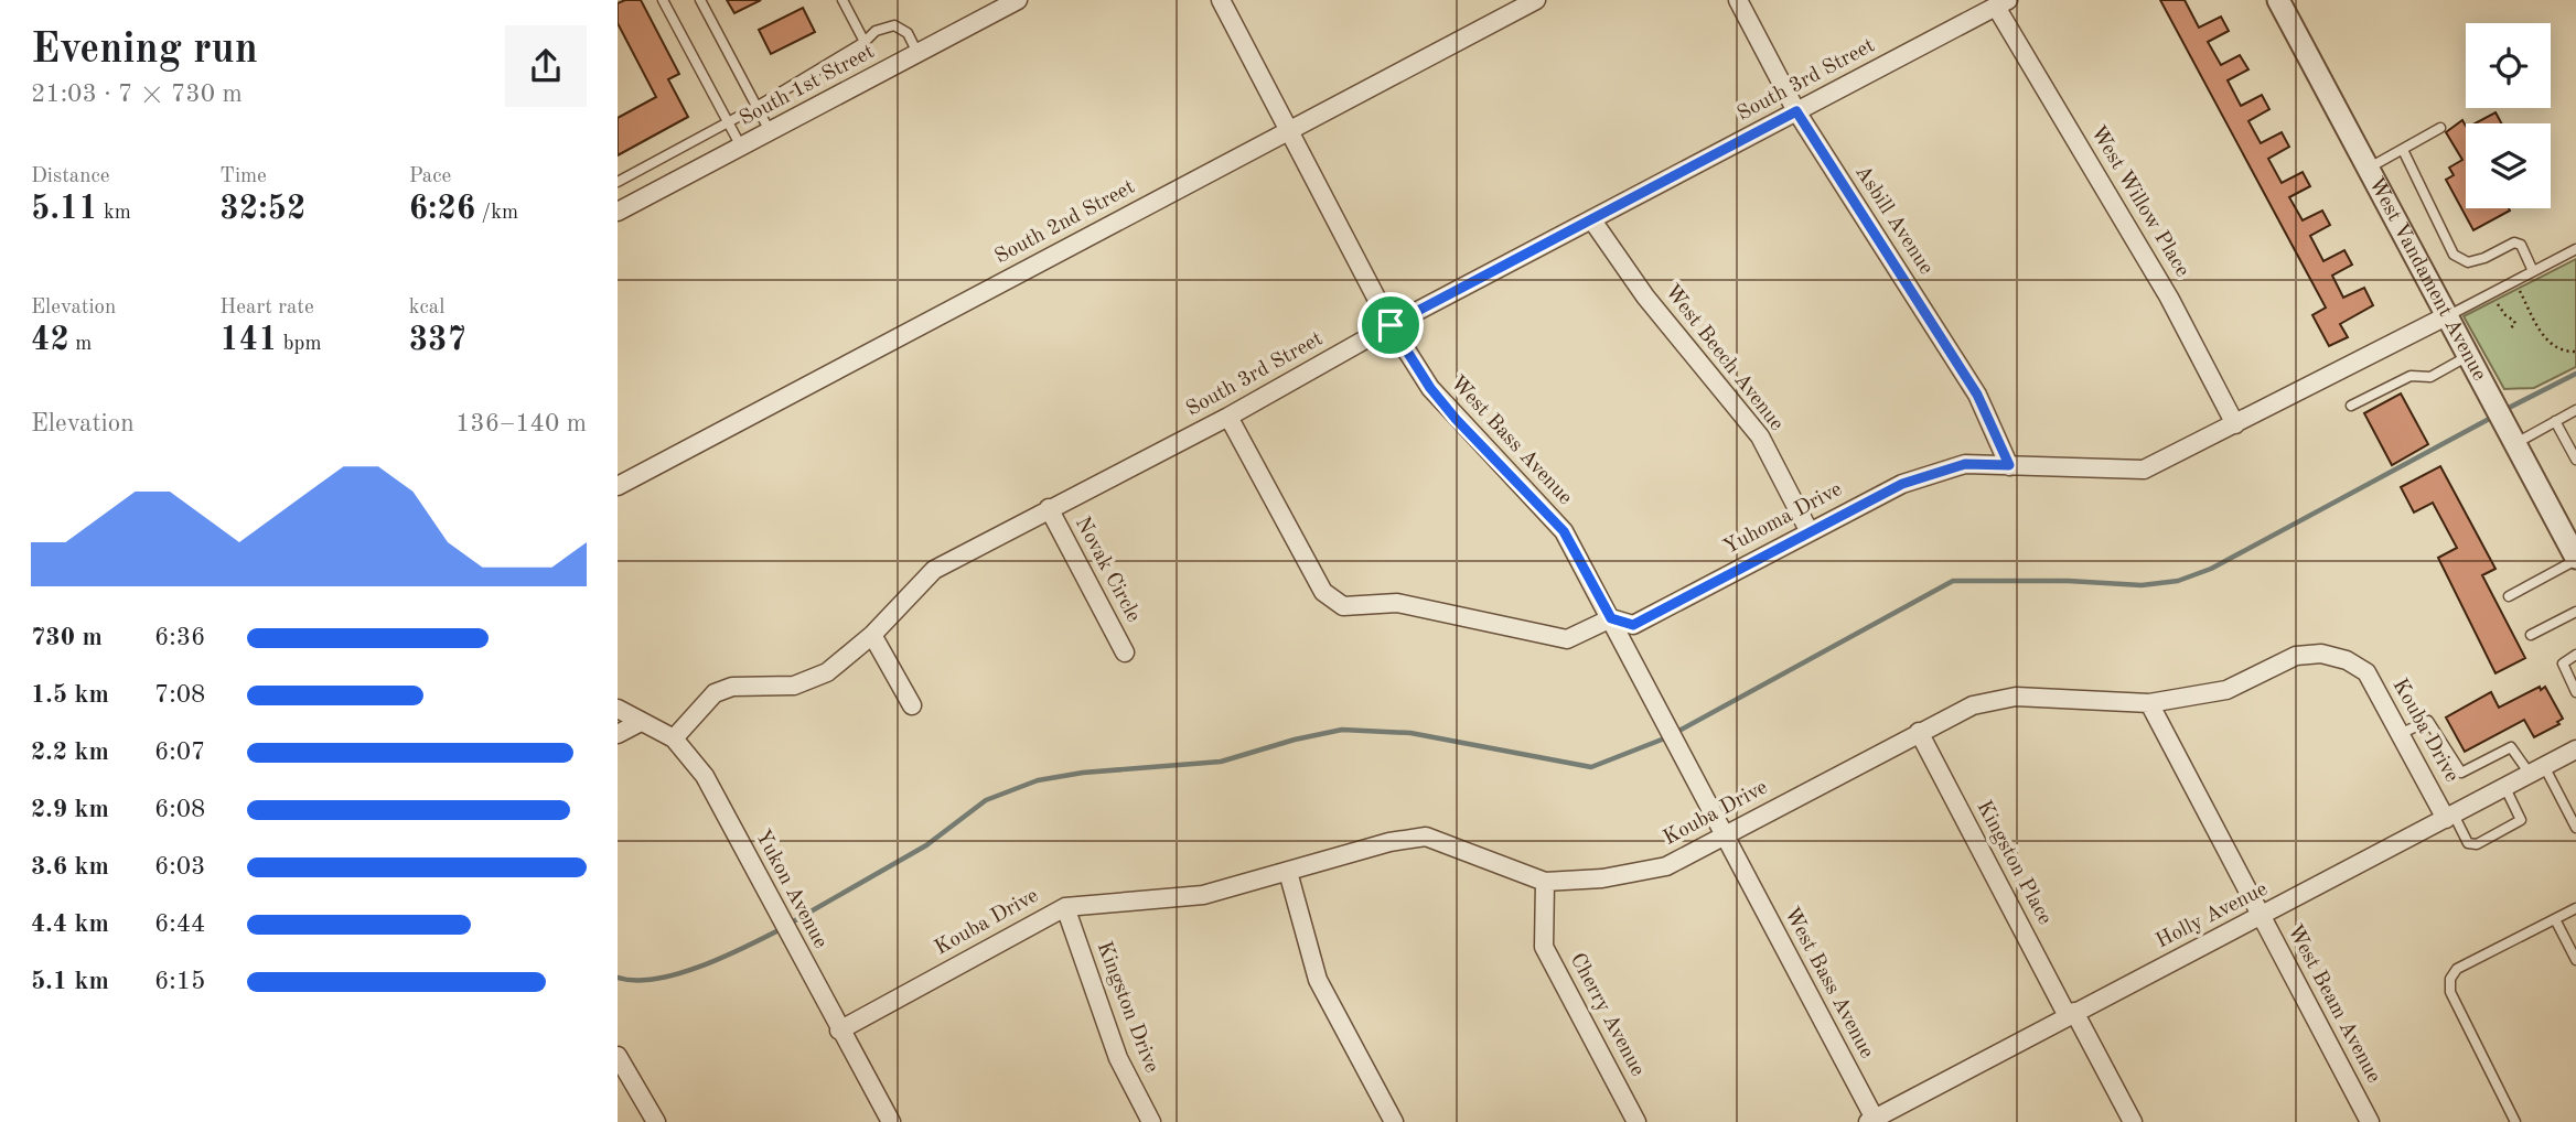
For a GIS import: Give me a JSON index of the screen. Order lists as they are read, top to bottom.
{
  "streets": {
    "street": [
      "South 3rd Street",
      "South 1st Street",
      "West Willow Place",
      "Asbill Avenue",
      "South 2nd Street",
      "West Vandament Avenue",
      "West Beech Avenue",
      "West Bass Avenue",
      "Yuhoma Drive",
      "Novak Circle",
      "Kouba Drive",
      "Kingston Place",
      "Yukon Avenue",
      "Holly Avenue",
      "West Beam Avenue",
      "Kingston Drive",
      "Cherry Avenue"
    ]
  },
  "crossings": [
    ["South 3rd Street", "West Willow Place"],
    ["South 3rd Street", "Asbill Avenue"],
    ["South 3rd Street", "West Beech Avenue"],
    ["South 3rd Street", "West Bass Avenue"],
    ["South 3rd Street", "Yuhoma Drive"],
    ["South 3rd Street", "Novak Circle"],
    ["South 3rd Street", "Yukon Avenue"],
    ["West Willow Place", "Yuhoma Drive"],
    ["Asbill Avenue", "Yuhoma Drive"],
    ["South 2nd Street", "West Bass Avenue"],
    ["West Vandament Avenue", "Yuhoma Drive"],
    ["West Beech Avenue", "Yuhoma Drive"],
    ["West Bass Avenue", "Yuhoma Drive"],
    ["West Bass Avenue", "Kouba Drive"],
    ["West Bass Avenue", "Holly Avenue"],
    ["Kouba Drive", "Kingston Place"],
    ["Kouba Drive", "Yukon Avenue"],
    ["Kouba Drive", "Holly Avenue"],
    ["Kouba Drive", "West Beam Avenue"],
    ["Kouba Drive", "Kingston Drive"],
    ["Kouba Drive", "Cherry Avenue"],
    ["Kingston Place", "Holly Avenue"],
    ["Holly Avenue", "West Beam Avenue"]
  ],
  "page": {
    "heading": ["Evening run", "21:03 · 7 × 730 m"],
    "stats": [
      ["Distance", "5.11 km"],
      ["Time", "32:52"],
      ["Pace", "6:26 /km"],
      ["Elevation", "42 m"],
      ["Heart rate", "141 bpm"],
      ["kcal", "337"]
    ],
    "chart": ["Elevation", "136–140 m"],
    "list": [
      {
        "name": "730 m",
        "note": "6:36"
      },
      {
        "name": "1.5 km",
        "note": "7:08"
      },
      {
        "name": "2.2 km",
        "note": "6:07"
      },
      {
        "name": "2.9 km",
        "note": "6:08"
      },
      {
        "name": "3.6 km",
        "note": "6:03"
      },
      {
        "name": "4.4 km",
        "note": "6:44"
      },
      {
        "name": "5.1 km",
        "note": "6:15"
      }
    ]
  }
}
